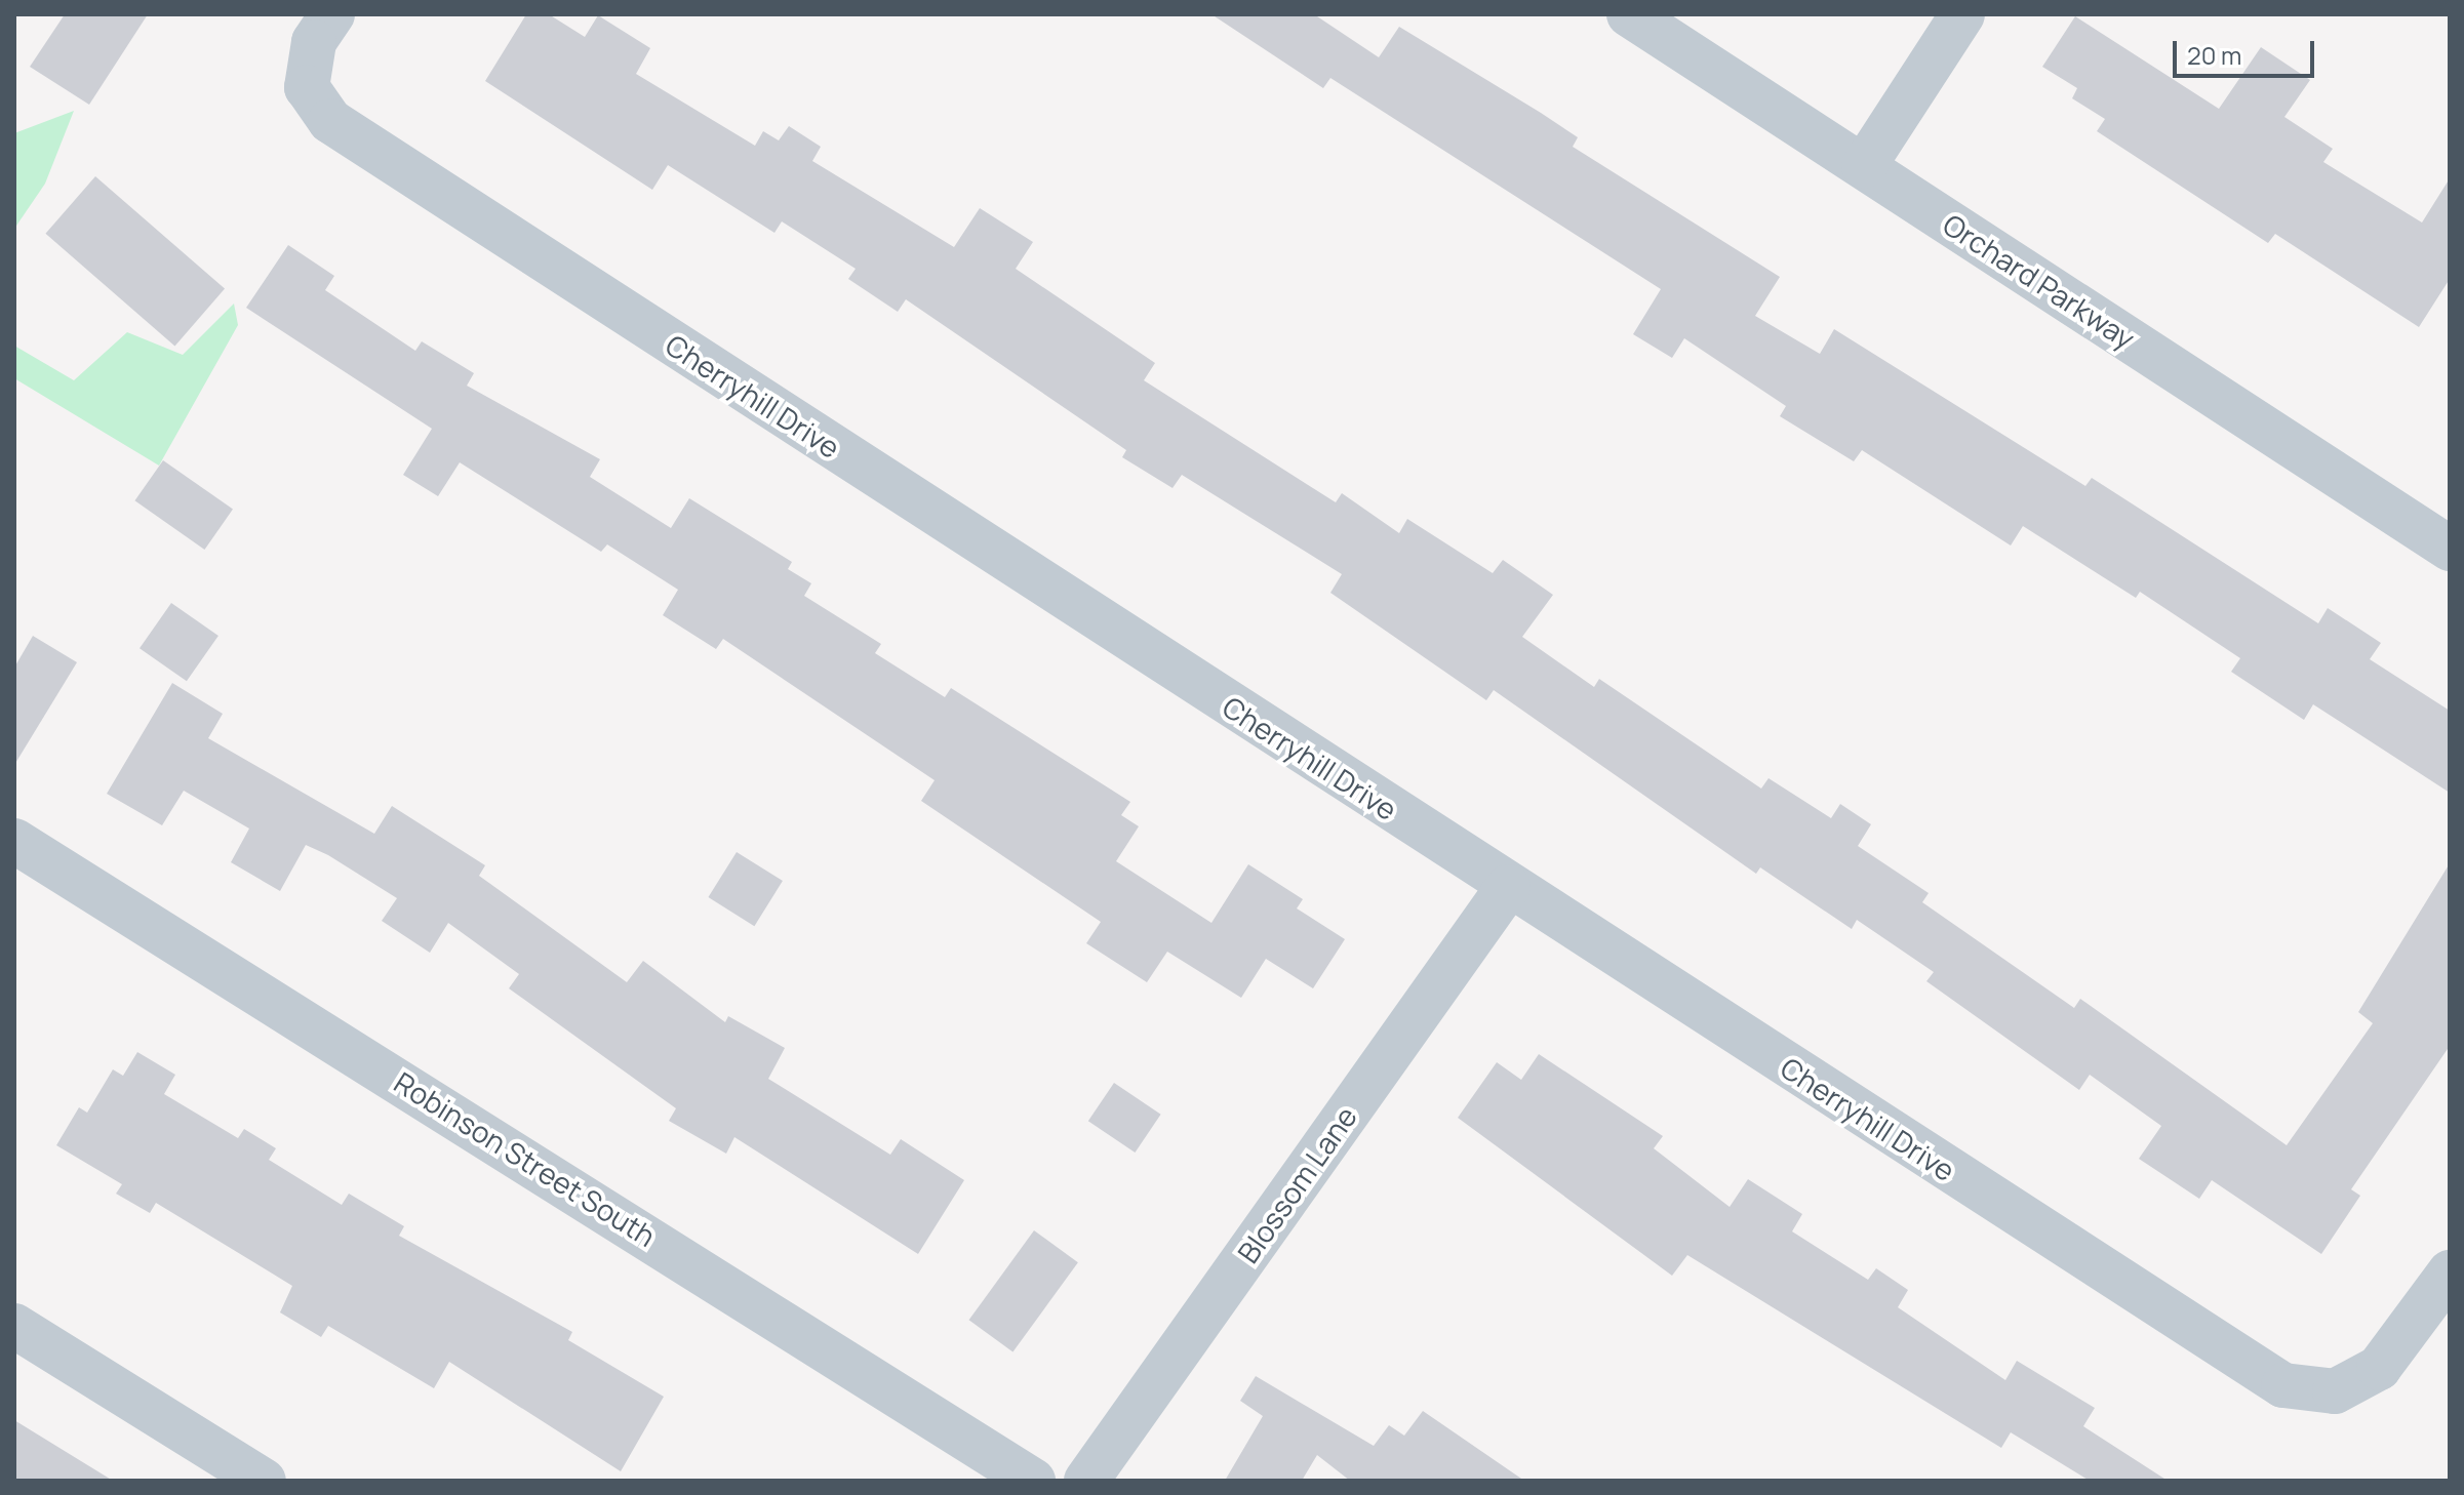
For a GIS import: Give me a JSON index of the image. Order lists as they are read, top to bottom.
{
  "streets": {
    "street": [
      "Orchard Parkway",
      "Cherryhill Drive",
      "Robinson Street South",
      "Blossom Lane"
    ]
  },
  "crossings": [
    ["Cherryhill Drive", "Blossom Lane"]
  ],
  "scale_bar": "20 m"
}
